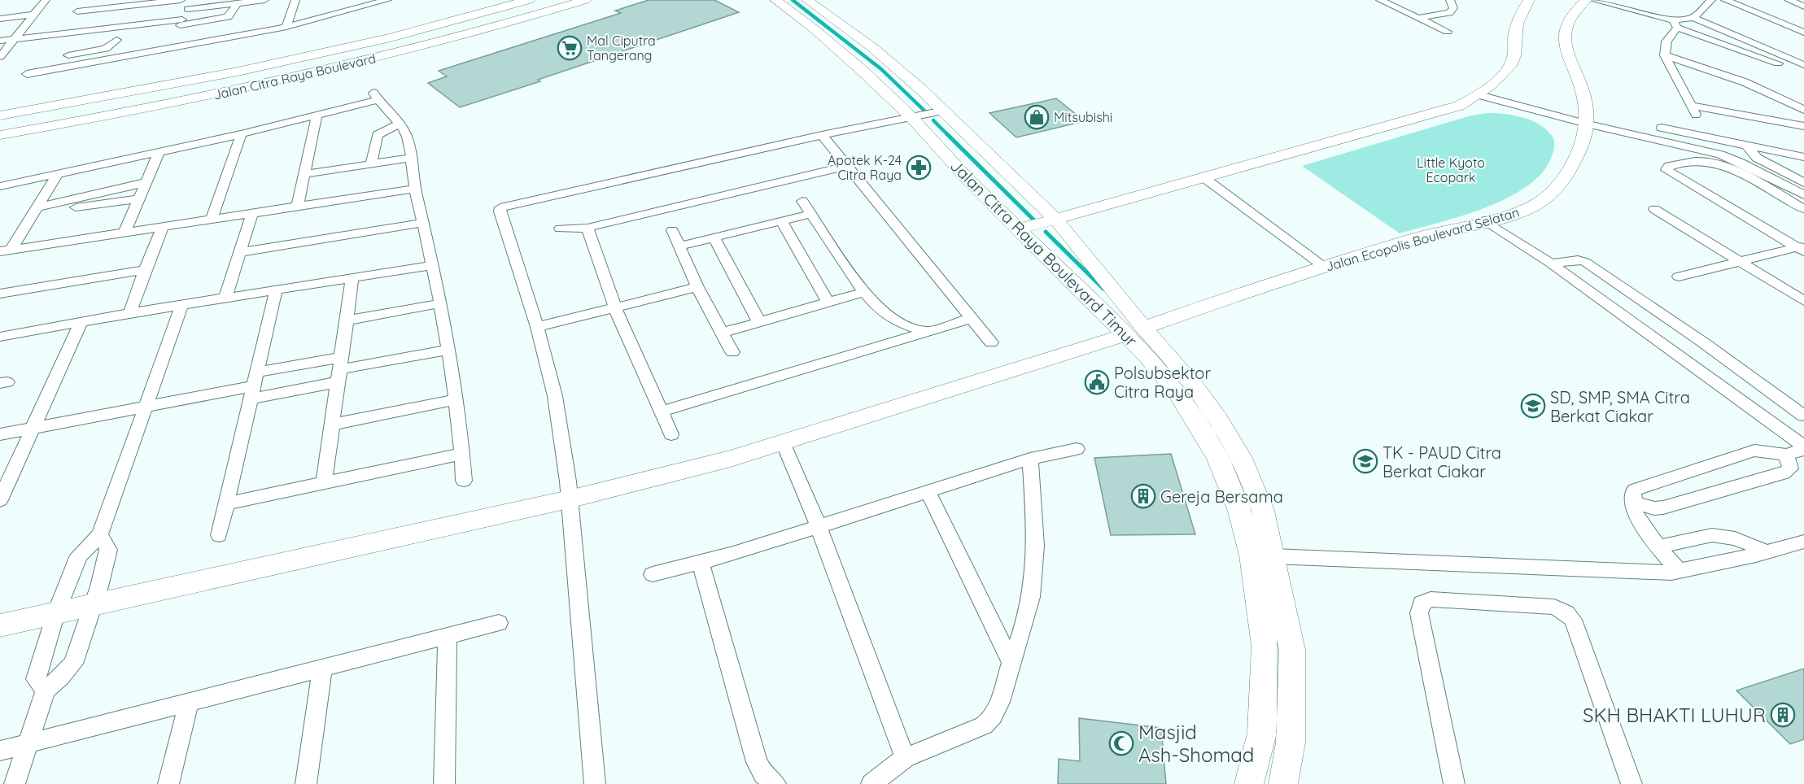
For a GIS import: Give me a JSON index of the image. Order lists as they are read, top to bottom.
{
  "streets": {
    "street": ["Jalan Citra Raya Boulevard", "Jalan Ecopolis Boulevard Selatan", "Jalan Citra Raya Boulevard Timur"]
  },
  "crossings": [
    ["Jalan Ecopolis Boulevard Selatan", "Jalan Citra Raya Boulevard Timur"]
  ],
  "parks": ["Little Kyoto Ecopark"],
  "places": {
    "supermarket": ["Mal Ciputra Tangerang"],
    "shop": ["Mitsubishi"],
    "pharmacy": ["Apotek K-24 Citra Raya"],
    "public building": ["Polsubsektor Citra Raya"],
    "school or university": ["SD, SMP, SMA Citra Berkat Ciakar", "TK - PAUD Citra Berkat Ciakar"],
    "building": ["Gereja Bersama", "SKH BHAKTI LUHUR"],
    "mosque": ["Masjid Ash-Shomad"]
  }
}
